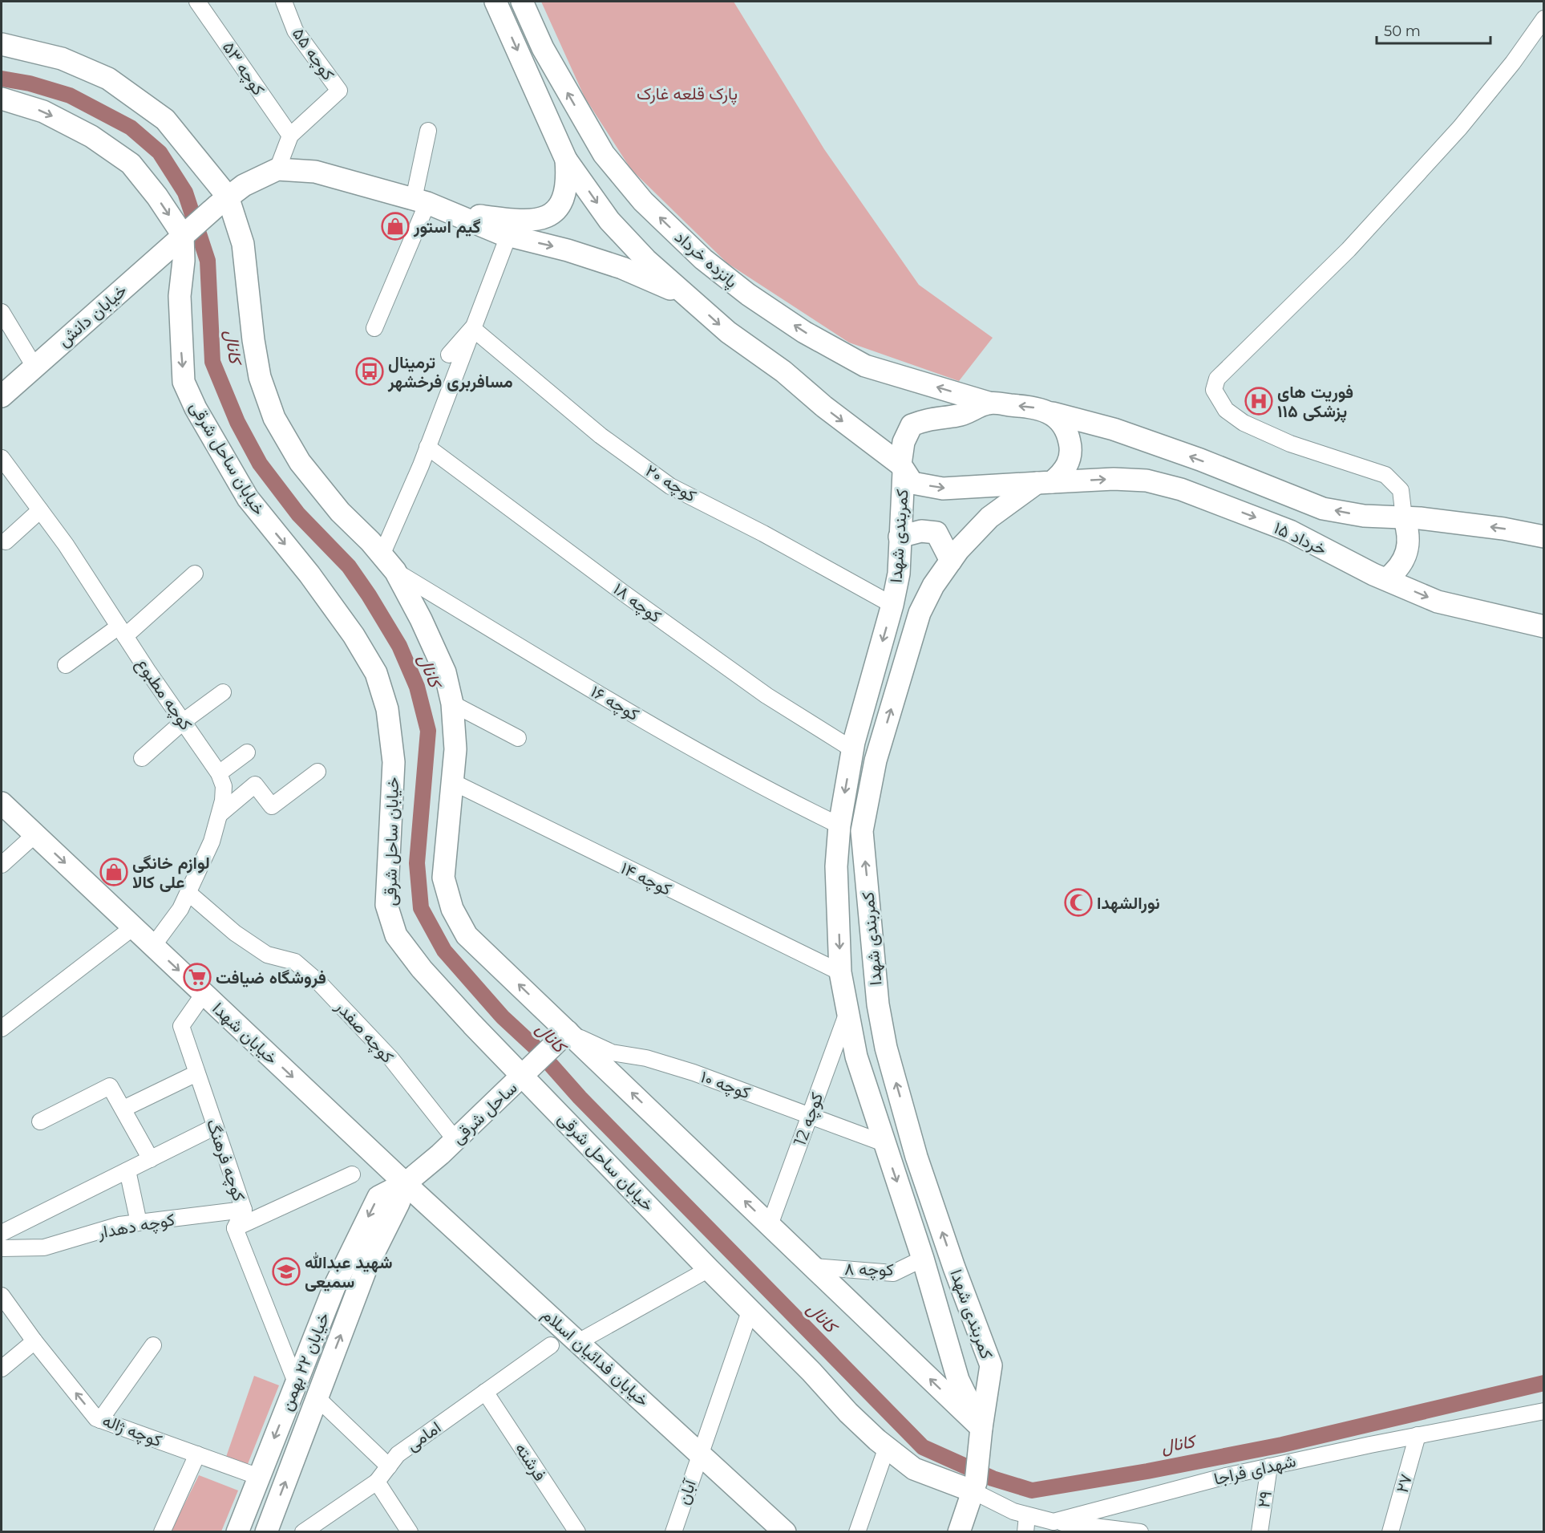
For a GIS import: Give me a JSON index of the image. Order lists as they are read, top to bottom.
{
  "streets": {
    "street": [
      "کوچه ۵۵",
      "کوچه ۵۳",
      "پانزده خرداد",
      "خیابان دانش",
      "خیابان ساحل شرقی",
      "کوچه ۲۰",
      "کمربندی شهدا",
      "۱۵ خرداد",
      "کوچه ۱۸",
      "کوچه مطبوع",
      "کوچه ۱۶",
      "کوچه ۱۴",
      "کوچه صفدر",
      "خیابان شهدا",
      "کوچه ۱۰",
      "ساحل شرقی",
      "کوچه 12",
      "کوچه فرهنگ",
      "کوچه دهدار",
      "کوچه ۸",
      "خیابان فدائیان اسلام",
      "خیابان ۲۲ بهمن",
      "کوچه ژاله",
      "امامی",
      "فرشته",
      "شهدای فراجا",
      "۲۷",
      "آبان",
      "۲۹"
    ]
  },
  "crossings": [
    ["کوچه ۵۵", "کوچه ۵۳"],
    ["کوچه ۵۵", "خیابان دانش"],
    ["پانزده خرداد", "کمربندی شهدا"],
    ["پانزده خرداد", "۱۵ خرداد"],
    ["خیابان دانش", "خیابان ساحل شرقی"],
    ["خیابان ساحل شرقی", "ساحل شرقی"],
    ["خیابان ساحل شرقی", "شهدای فراجا"],
    ["خیابان ساحل شرقی", "آبان"],
    ["کوچه ۲۰", "کمربندی شهدا"],
    ["کمربندی شهدا", "۱۵ خرداد"],
    ["کمربندی شهدا", "کوچه ۱۸"],
    ["کمربندی شهدا", "کوچه ۱۶"],
    ["کمربندی شهدا", "کوچه ۱۴"],
    ["کمربندی شهدا", "کوچه ۱۰"],
    ["کمربندی شهدا", "کوچه 12"],
    ["کمربندی شهدا", "کوچه ۸"],
    ["کوچه مطبوع", "کوچه صفدر"],
    ["کوچه مطبوع", "خیابان شهدا"],
    ["کوچه صفدر", "ساحل شرقی"],
    ["خیابان شهدا", "ساحل شرقی"],
    ["خیابان شهدا", "کوچه فرهنگ"],
    ["خیابان شهدا", "خیابان فدائیان اسلام"],
    ["خیابان شهدا", "خیابان ۲۲ بهمن"],
    ["کوچه ۱۰", "ساحل شرقی"],
    ["کوچه ۱۰", "کوچه 12"],
    ["ساحل شرقی", "خیابان فدائیان اسلام"],
    ["ساحل شرقی", "خیابان ۲۲ بهمن"],
    ["کوچه فرهنگ", "کوچه دهدار"],
    ["کوچه فرهنگ", "خیابان ۲۲ بهمن"],
    ["خیابان فدائیان اسلام", "خیابان ۲۲ بهمن"],
    ["خیابان فدائیان اسلام", "آبان"],
    ["خیابان ۲۲ بهمن", "کوچه ژاله"],
    ["امامی", "فرشته"],
    ["شهدای فراجا", "۲۷"],
    ["شهدای فراجا", "۲۹"]
  ],
  "one_way": ["خیابان شهدا"],
  "water": ["کانال"],
  "parks": ["پارک قلعه غارک"],
  "places": {
    "shop": ["گیم استور", "لوازم خانگی علی کالا"],
    "bus stop": ["ترمینال مسافربری فرخشهر"],
    "hospital": ["فوریت های پزشکی ۱۱۵"],
    "mosque": ["نورالشهدا"],
    "supermarket": ["فروشگاه ضیافت"],
    "school or university": ["شهید عبدالله سمیعی"]
  },
  "scale_bar": "50 m"
}
